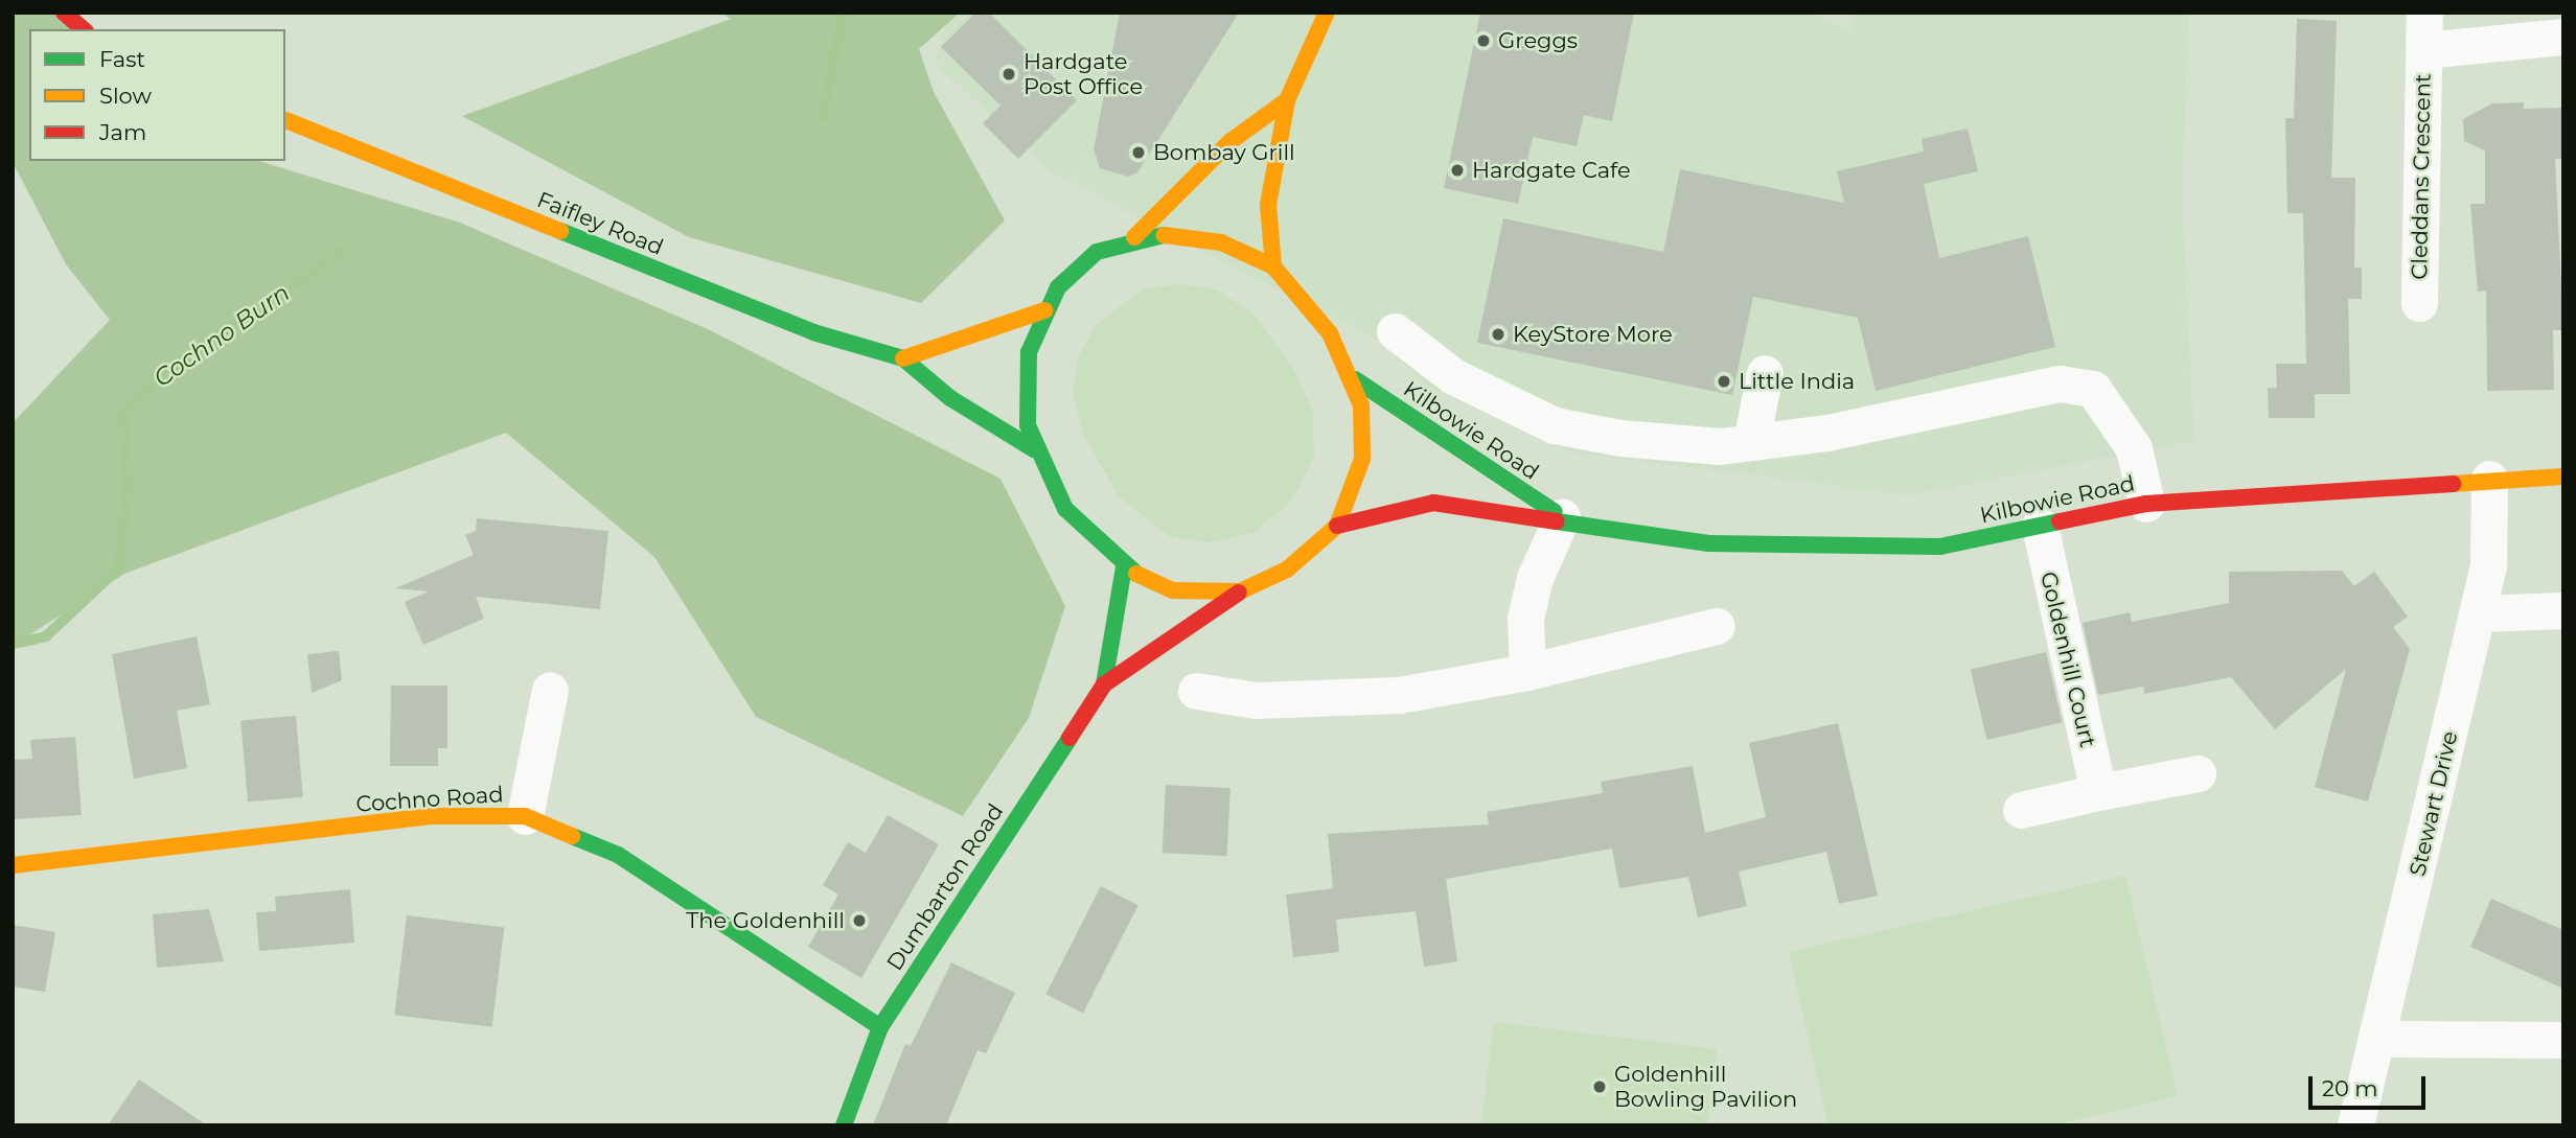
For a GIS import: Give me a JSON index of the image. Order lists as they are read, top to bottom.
{
  "streets": {
    "main road": [
      "Faifley Road",
      "Kilbowie Road",
      "Cochno Road",
      "Dumbarton Road"
    ],
    "street": ["Cleddans Crescent", "Goldenhill Court", "Stewart Drive"]
  },
  "crossings": [
    ["Kilbowie Road", "Goldenhill Court"],
    ["Kilbowie Road", "Stewart Drive"],
    ["Cochno Road", "Dumbarton Road"]
  ],
  "water": ["Cochno Burn"],
  "places": [
    "Greggs",
    "Hardgate Post Office",
    "Bombay Grill",
    "Hardgate Cafe",
    "KeyStore More",
    "Little India",
    "The Goldenhill",
    "Goldenhill Bowling Pavilion"
  ],
  "legend": ["Fast", "Slow", "Jam"],
  "scale_bar": "20 m"
}
